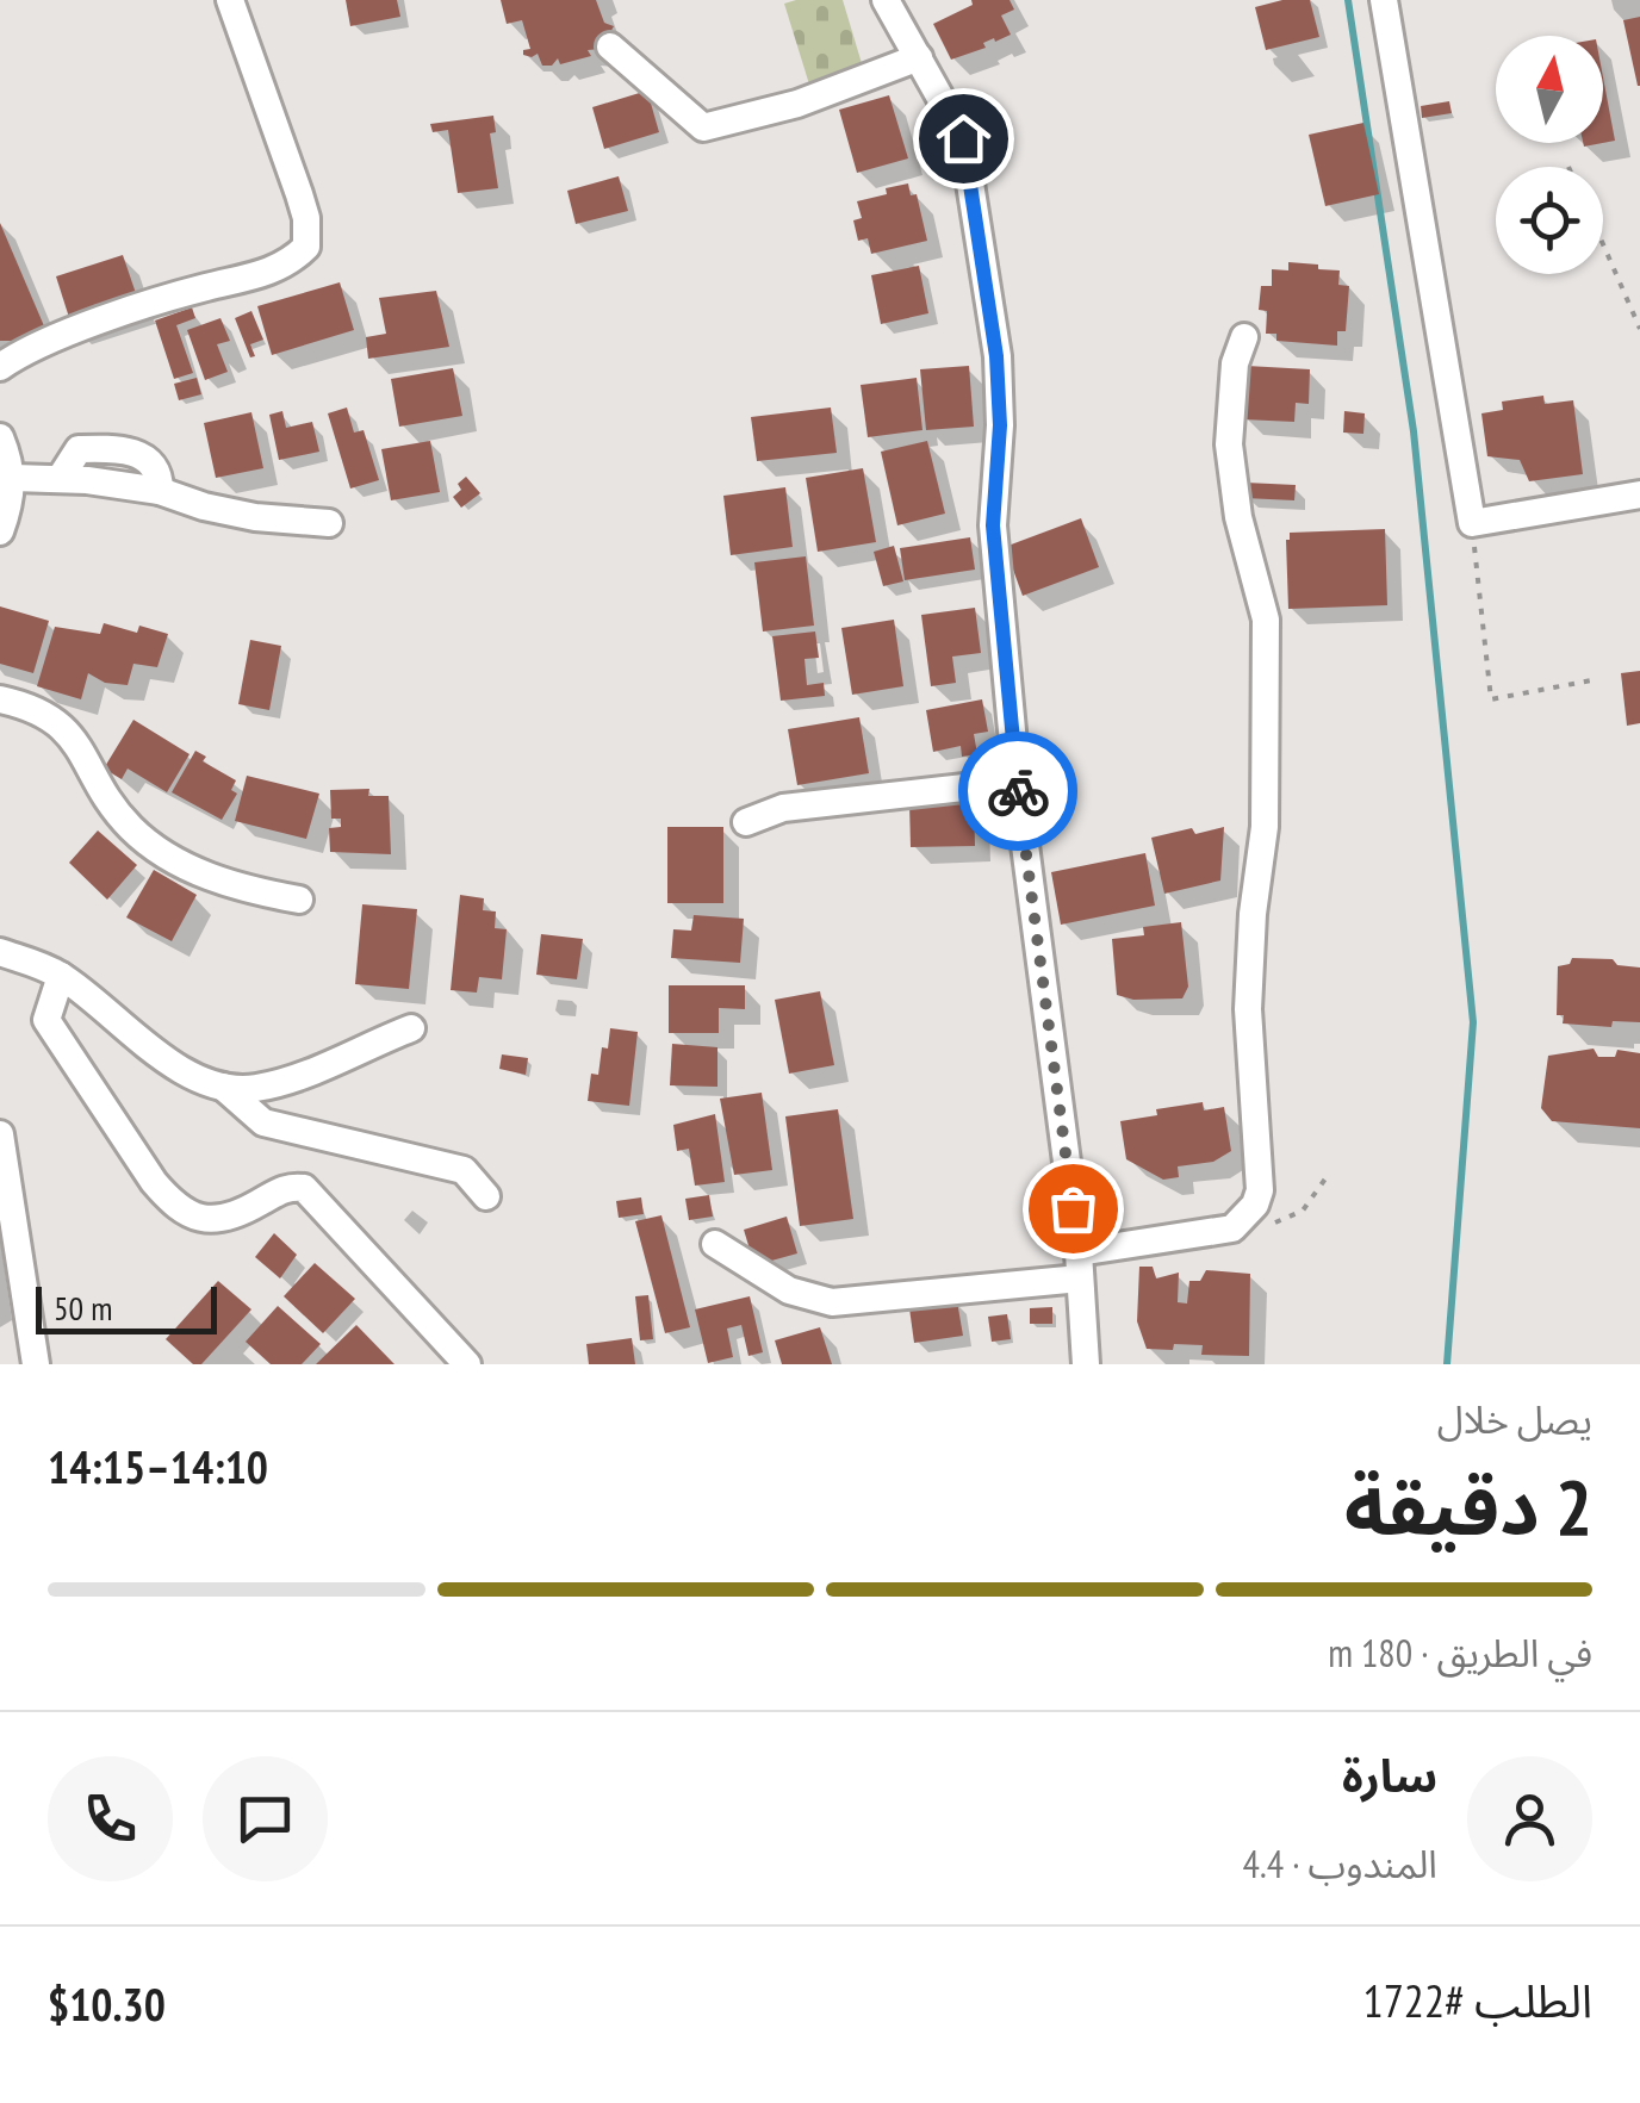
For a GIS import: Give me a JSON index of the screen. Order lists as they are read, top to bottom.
{
  "scale_bar": "50 m",
  "north": "top",
  "page": {
    "scale": "50 m",
    "heading": ["2 دقيقة", "يصل خلال", "14:10–14:15"],
    "panel": [
      "سارة",
      "المندوب · 4.4",
      "الطلب #1722",
      "$10.30"
    ],
    "bar": "في الطريق · 180 m"
  }
}
